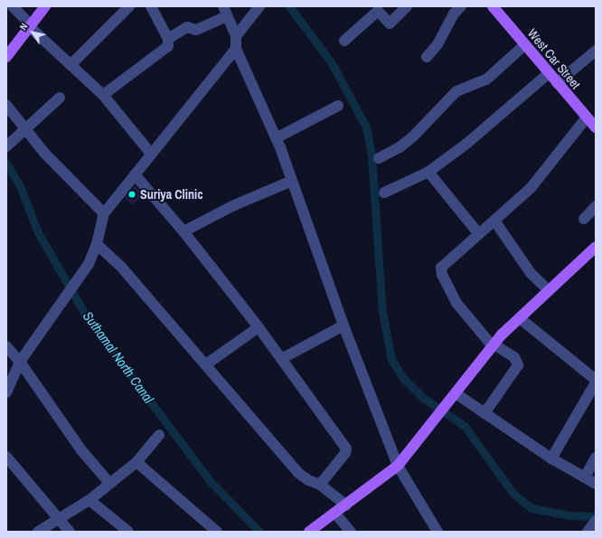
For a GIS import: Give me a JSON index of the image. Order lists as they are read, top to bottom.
{
  "streets": {
    "main road": ["West Car Street"]
  },
  "water": ["Suthamal North Canal"],
  "places": ["Suriya Clinic"],
  "north": "top left"
}
